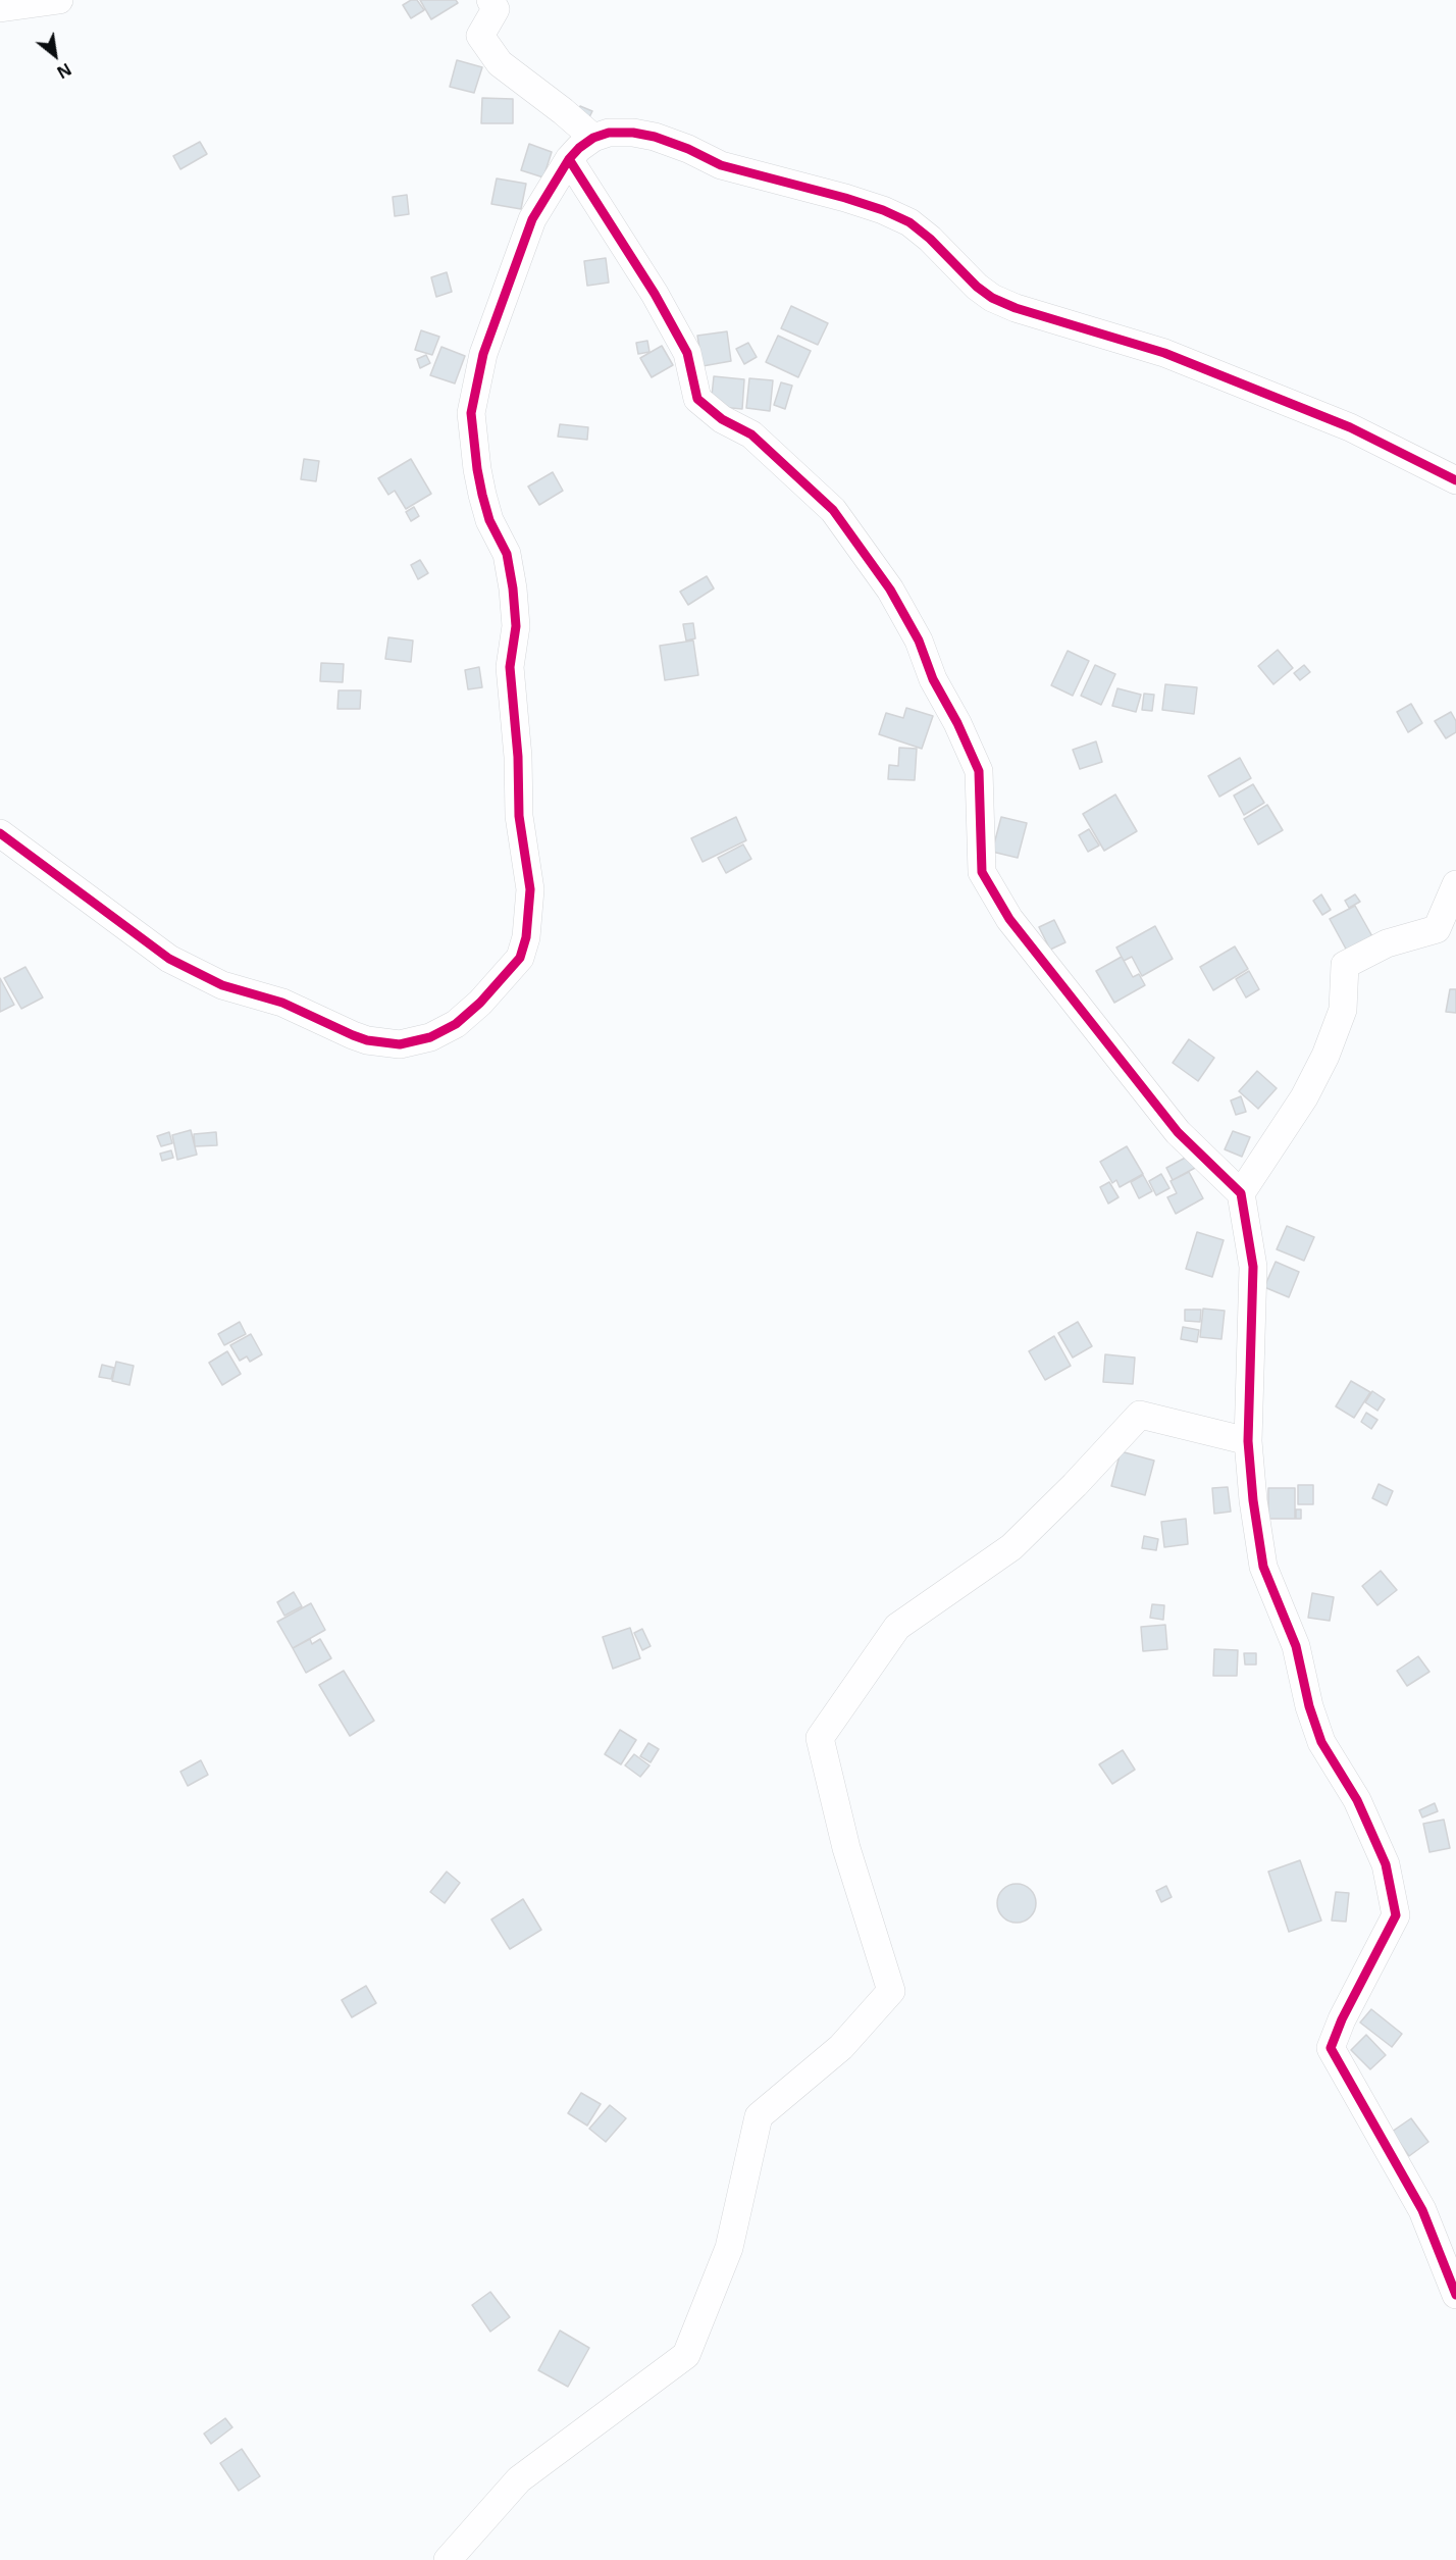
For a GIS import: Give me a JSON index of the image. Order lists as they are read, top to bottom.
{
  "north": "bottom right"
}
